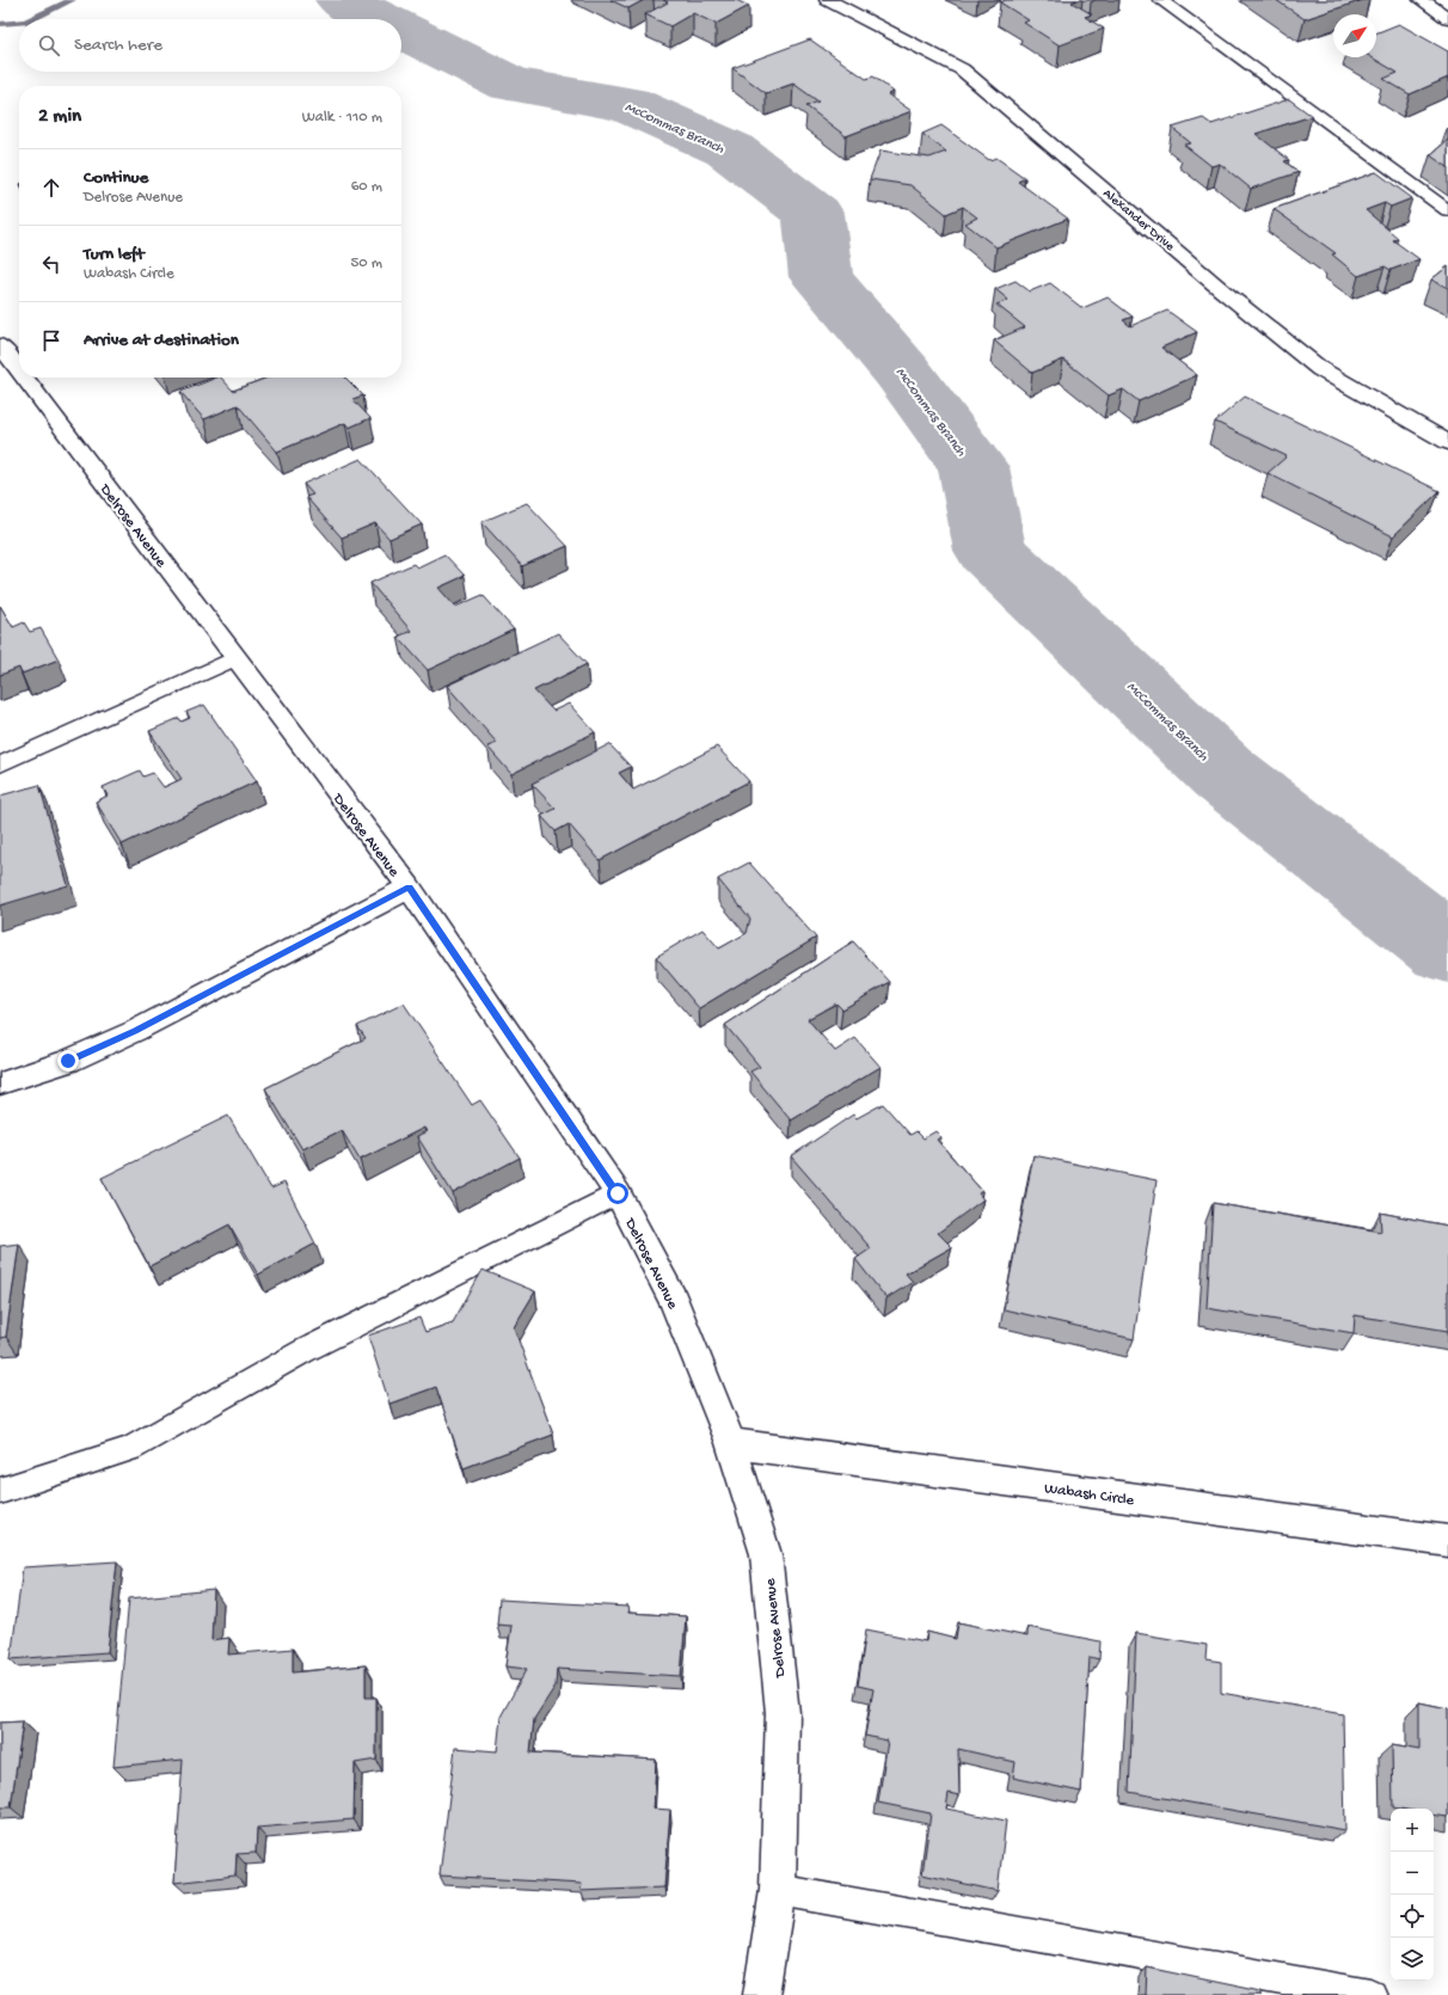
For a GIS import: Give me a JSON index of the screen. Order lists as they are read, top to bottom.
{
  "streets": {
    "street": ["Alexander Drive", "Delrose Avenue", "Wabash Circle"]
  },
  "crossings": [
    ["Delrose Avenue", "Wabash Circle"]
  ],
  "water": ["McCommas Branch"],
  "north": "top right",
  "page": {
    "search": "Search here",
    "heading": ["2 min", "Walk · 110 m"],
    "list": [
      ["Continue", "Delrose Avenue", "60 m"],
      ["Turn left", "Wabash Circle", "50 m"],
      "Arrive at destination"
    ],
    "map_buttons": ["+", "−"]
  }
}
